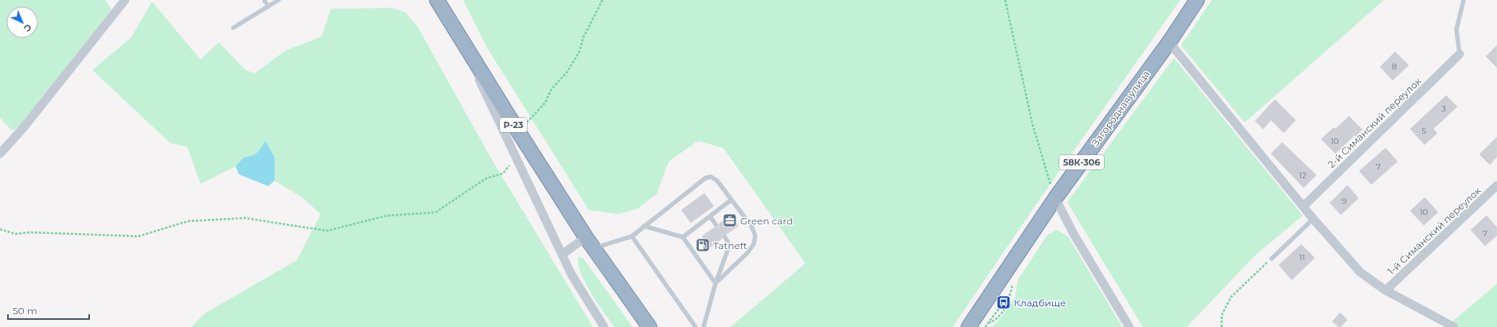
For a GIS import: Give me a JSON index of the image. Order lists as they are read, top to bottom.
{
  "streets": {
    "highway": ["Загородная улица", "Р-23", "58К-306"],
    "street": ["2-й Симанский переулок", "1-й Симанский переулок"]
  },
  "places": {
    "office": ["Green card"],
    "fuel station": ["Tatneft"],
    "bus stop": ["Кладбище"]
  },
  "house_numbers": [
    "8",
    "3",
    "5",
    "10",
    "7",
    "12",
    "9",
    "10",
    "7",
    "11"
  ],
  "scale_bar": "50 m",
  "north": "bottom right"
}
